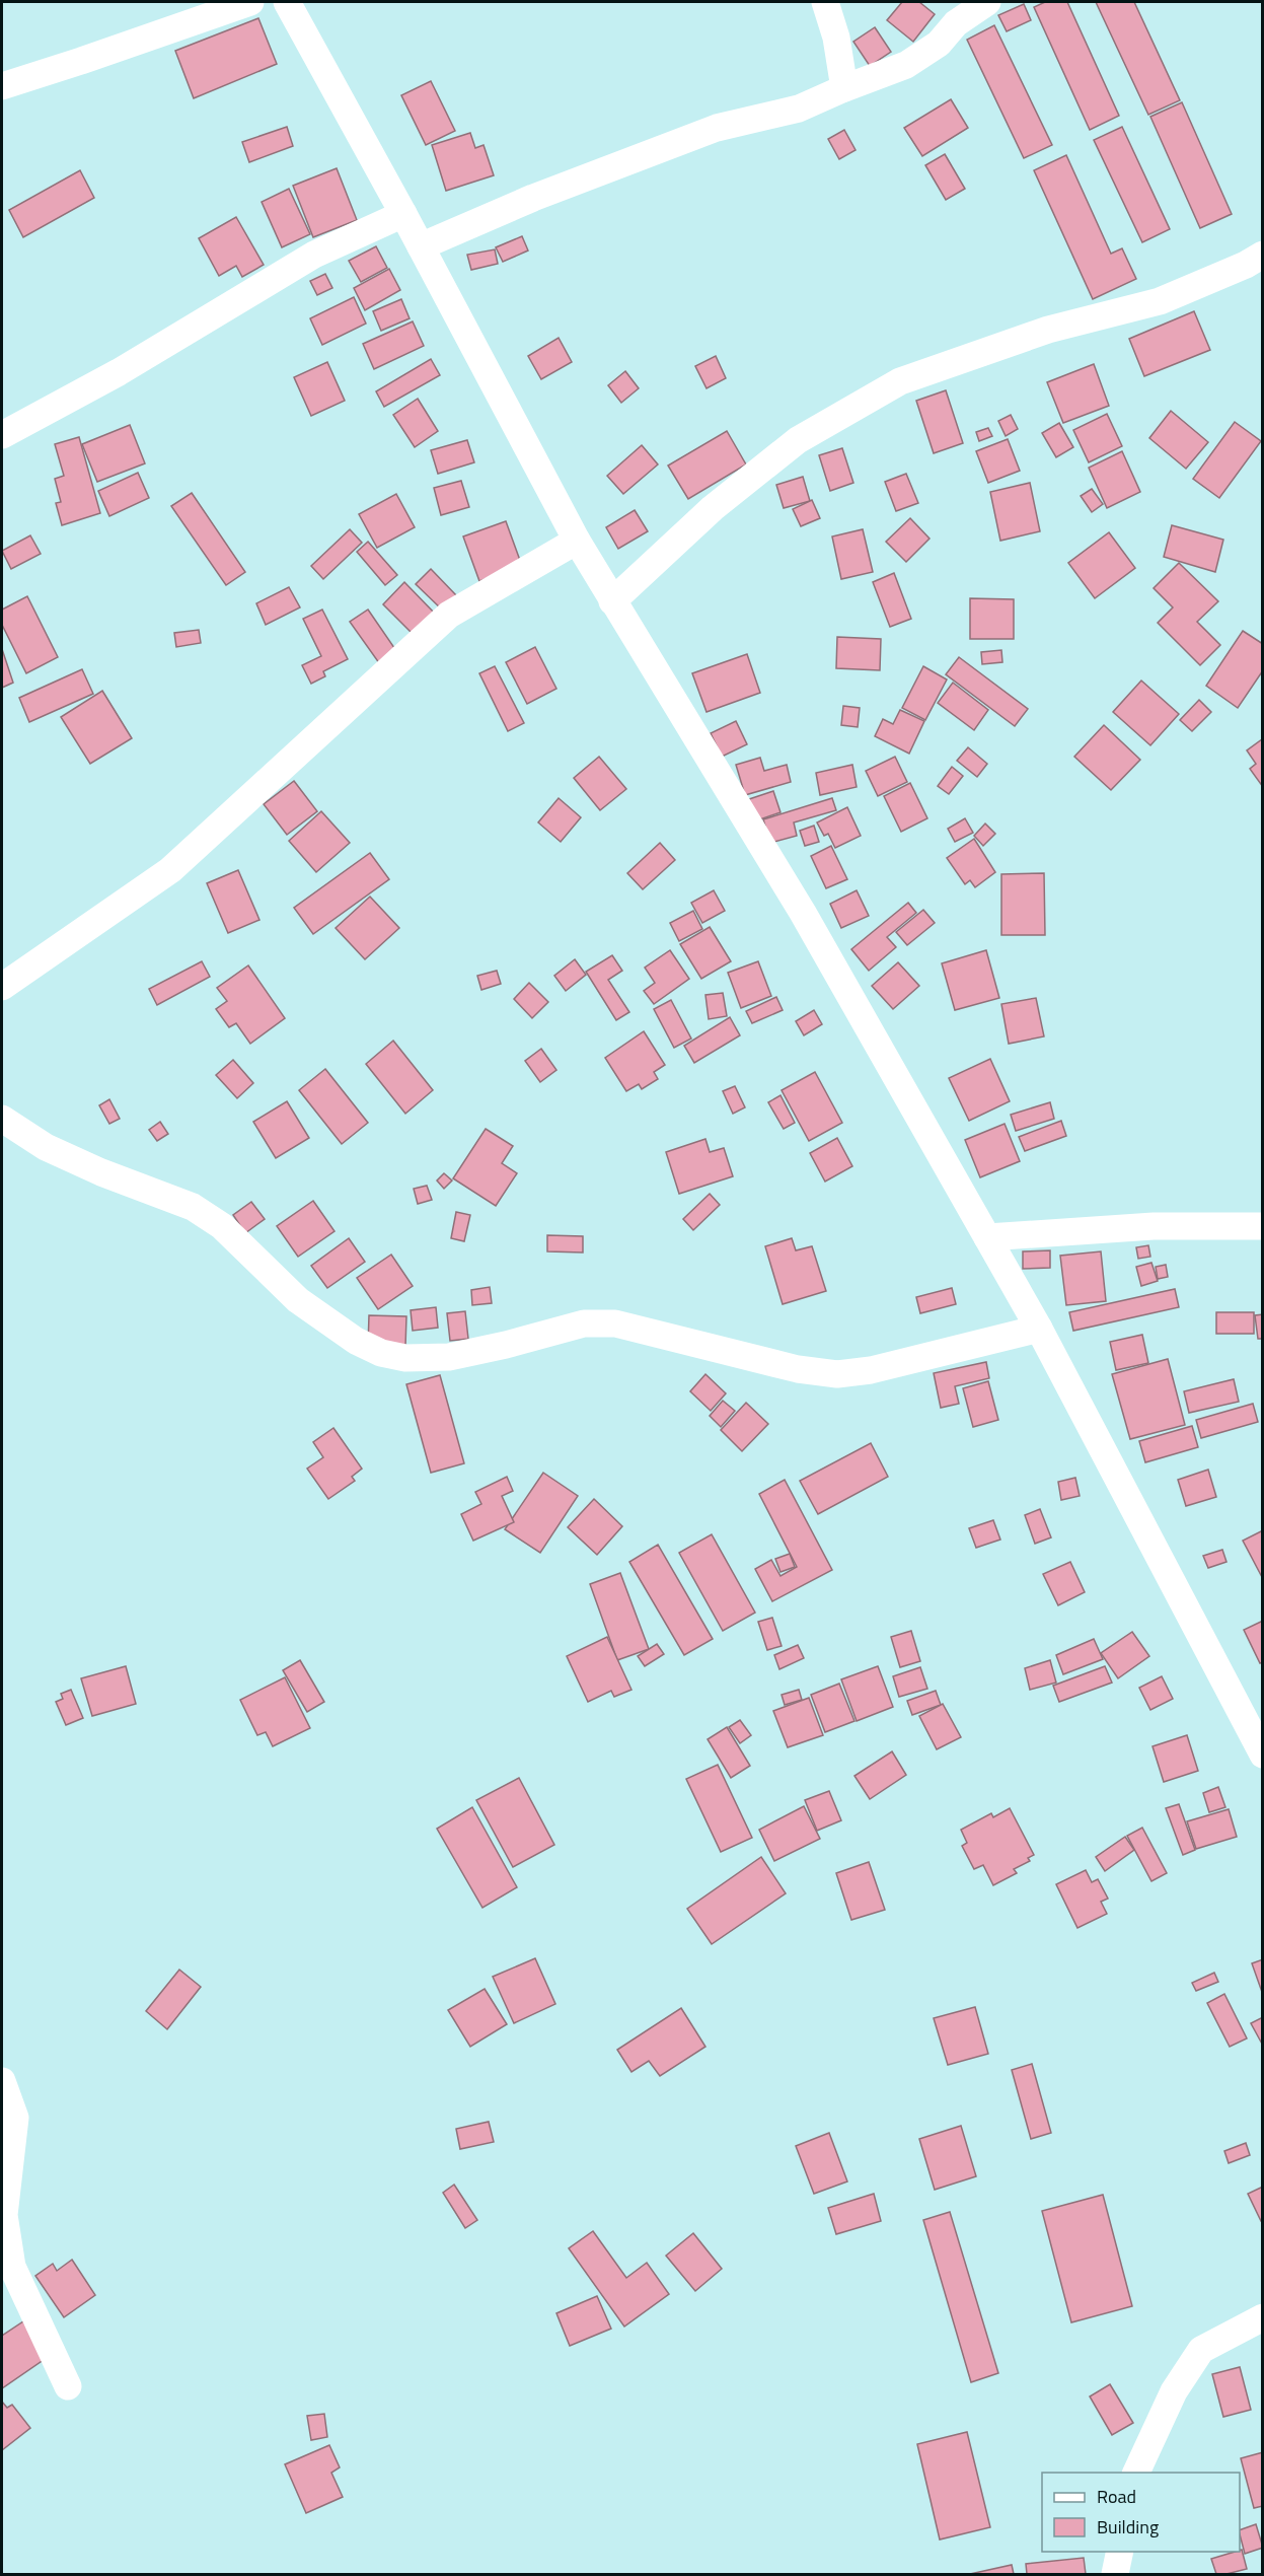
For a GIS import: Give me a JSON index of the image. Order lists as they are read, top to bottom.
{
  "legend": ["Road", "Building"]
}
